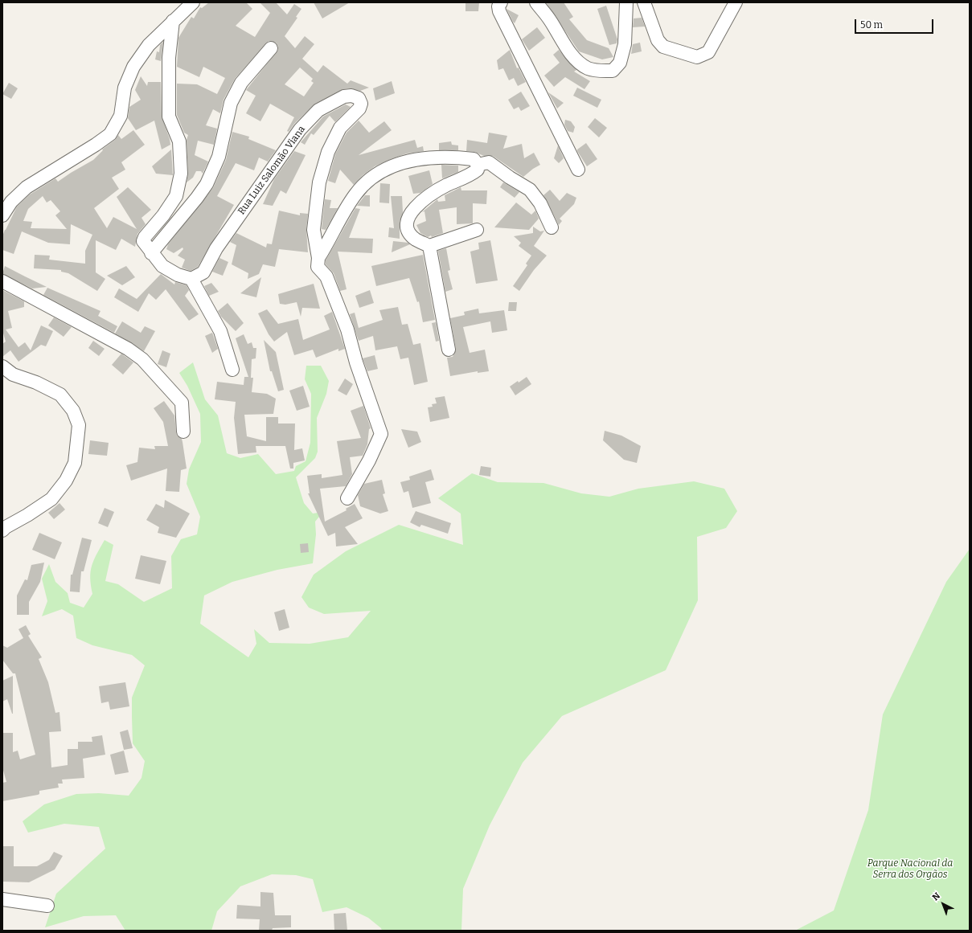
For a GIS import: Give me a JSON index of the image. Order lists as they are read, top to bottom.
{
  "streets": {
    "street": ["Rua Luiz Salomão Viana"]
  },
  "parks": ["Parque Nacional da Serra dos Orgãos"],
  "scale_bar": "50 m",
  "north": "top left"
}
